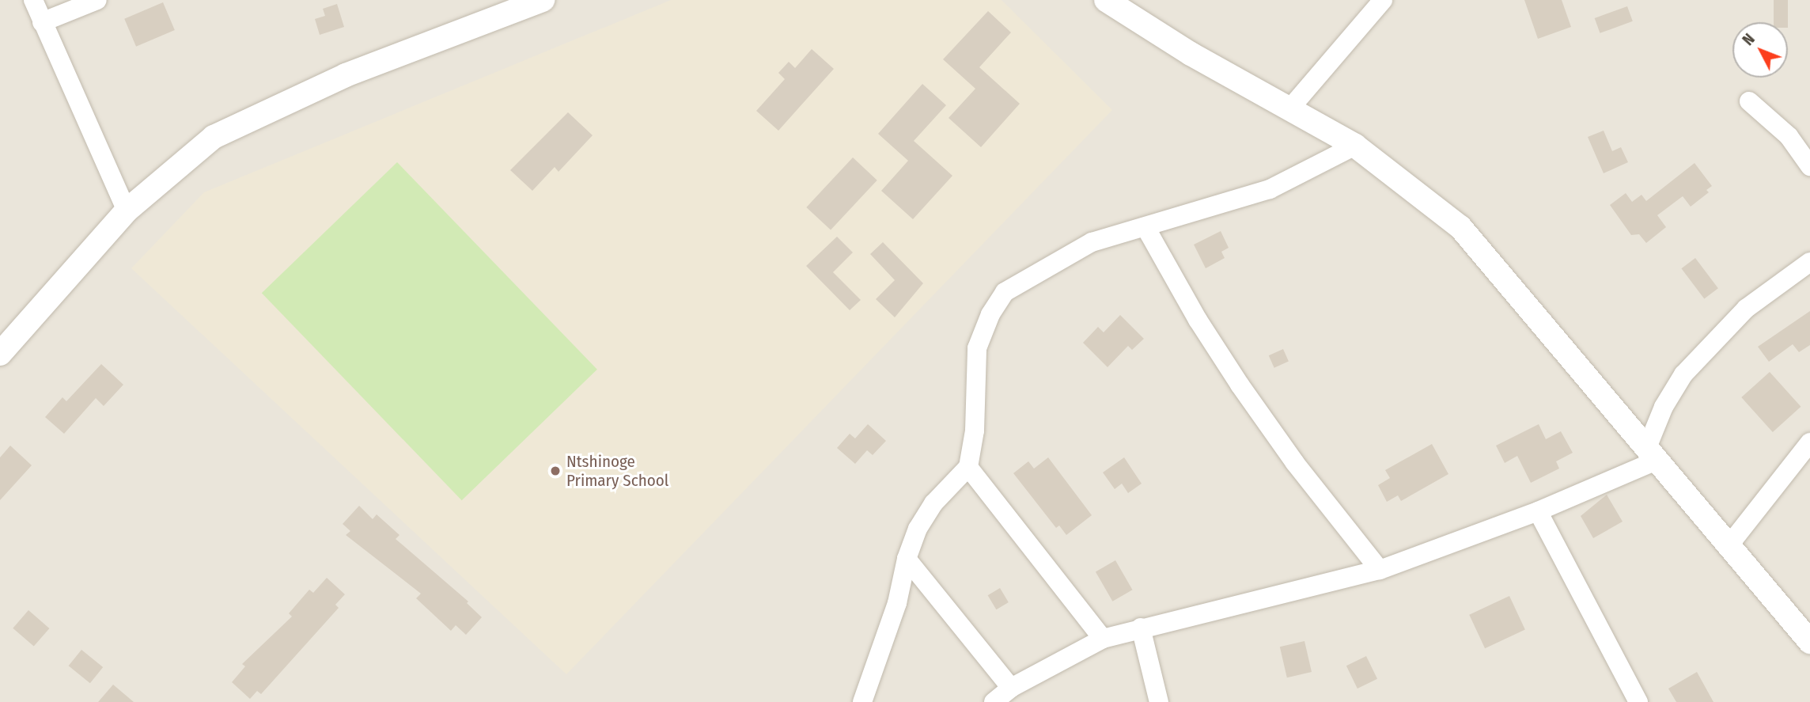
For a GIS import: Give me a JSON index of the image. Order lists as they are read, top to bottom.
{
  "places": ["Ntshinoge Primary School"],
  "north": "top left"
}
